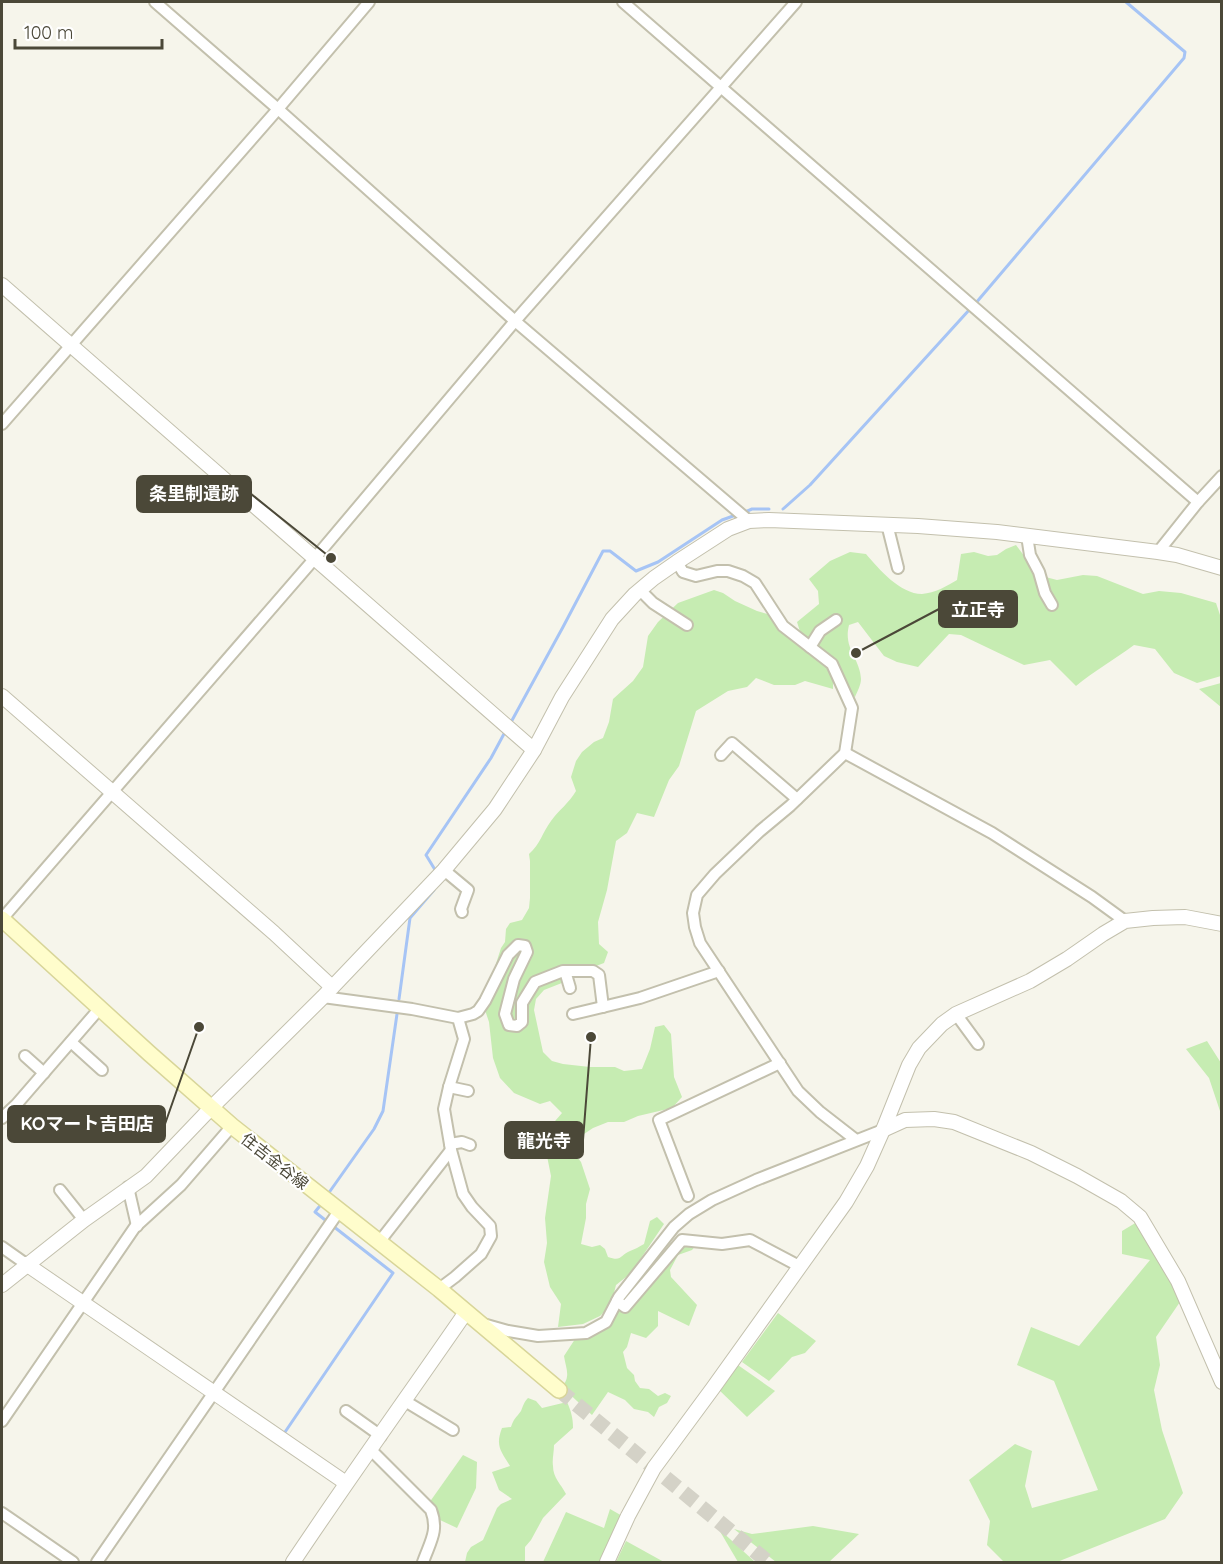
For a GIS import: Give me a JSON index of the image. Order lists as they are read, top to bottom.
{
  "streets": {
    "main road": ["住吉金谷線"]
  },
  "places": [
    "条里制遺跡",
    "立正寺",
    "KOマート吉田店",
    "龍光寺"
  ],
  "scale_bar": "100 m"
}
